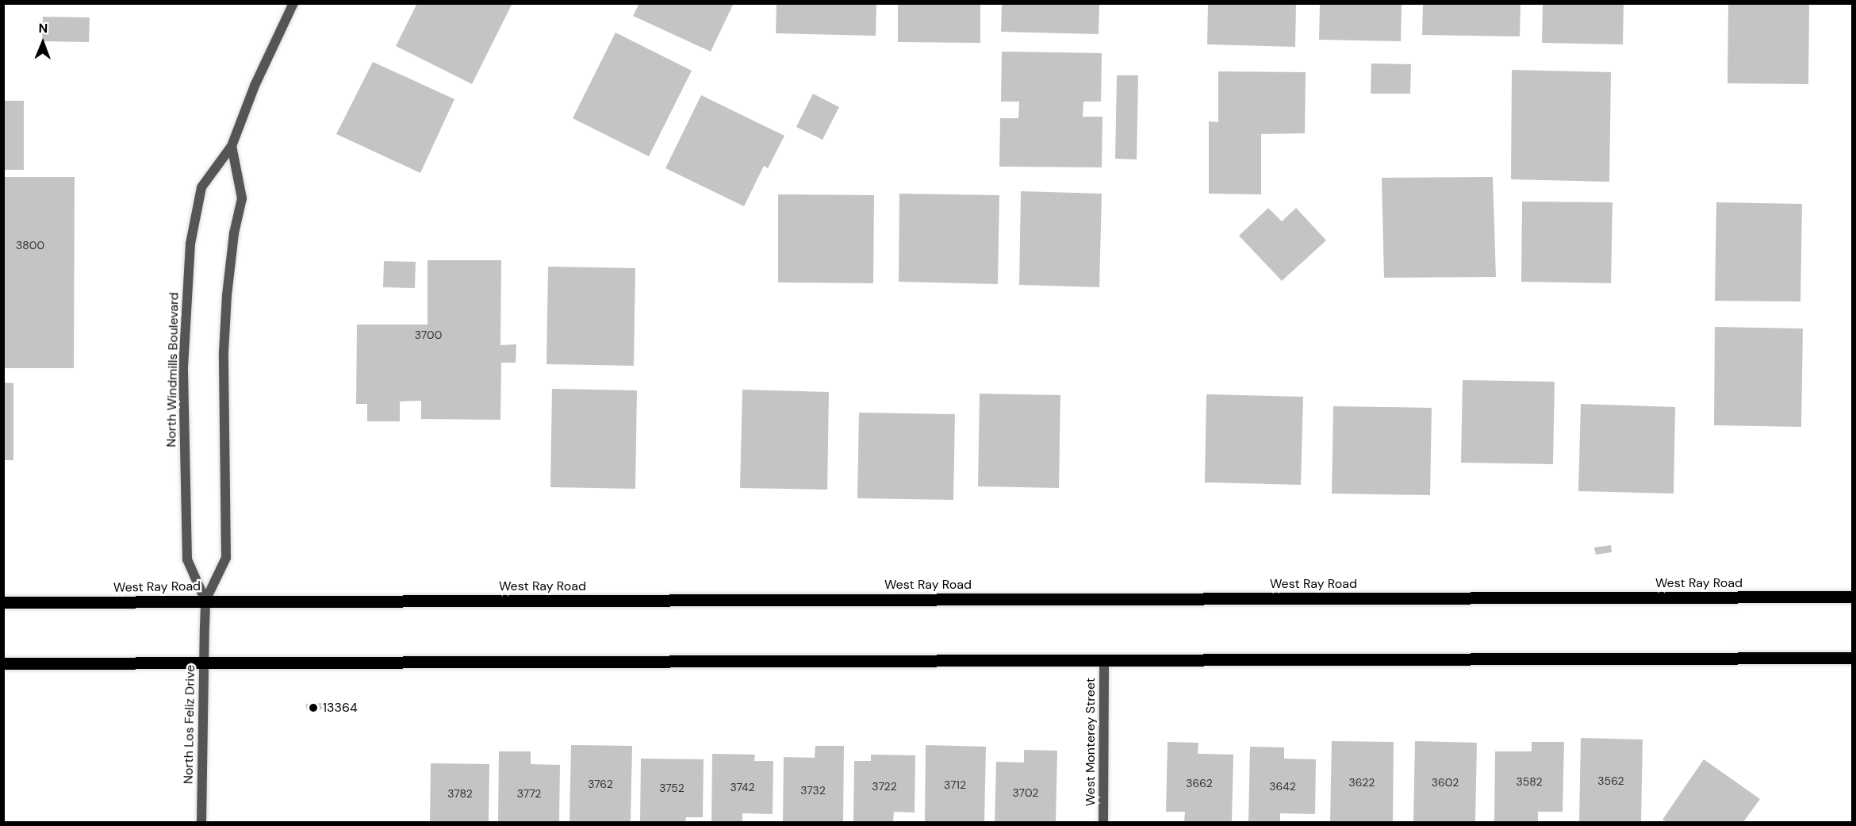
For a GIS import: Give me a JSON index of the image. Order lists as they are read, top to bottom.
{
  "streets": {
    "main road": ["West Ray Road"],
    "street": ["North Windmills Boulevard", "North Los Feliz Drive", "West Monterey Street"]
  },
  "crossings": [
    ["North Windmills Boulevard", "West Ray Road"],
    ["North Windmills Boulevard", "North Los Feliz Drive"]
  ],
  "places": ["13364"],
  "house_numbers": [
    "3800",
    "3700",
    "3562",
    "3582",
    "3622",
    "3602",
    "3662",
    "3762",
    "3712",
    "3722",
    "3642",
    "3742",
    "3752",
    "3732",
    "3702",
    "3782",
    "3772"
  ],
  "north": "top"
}
